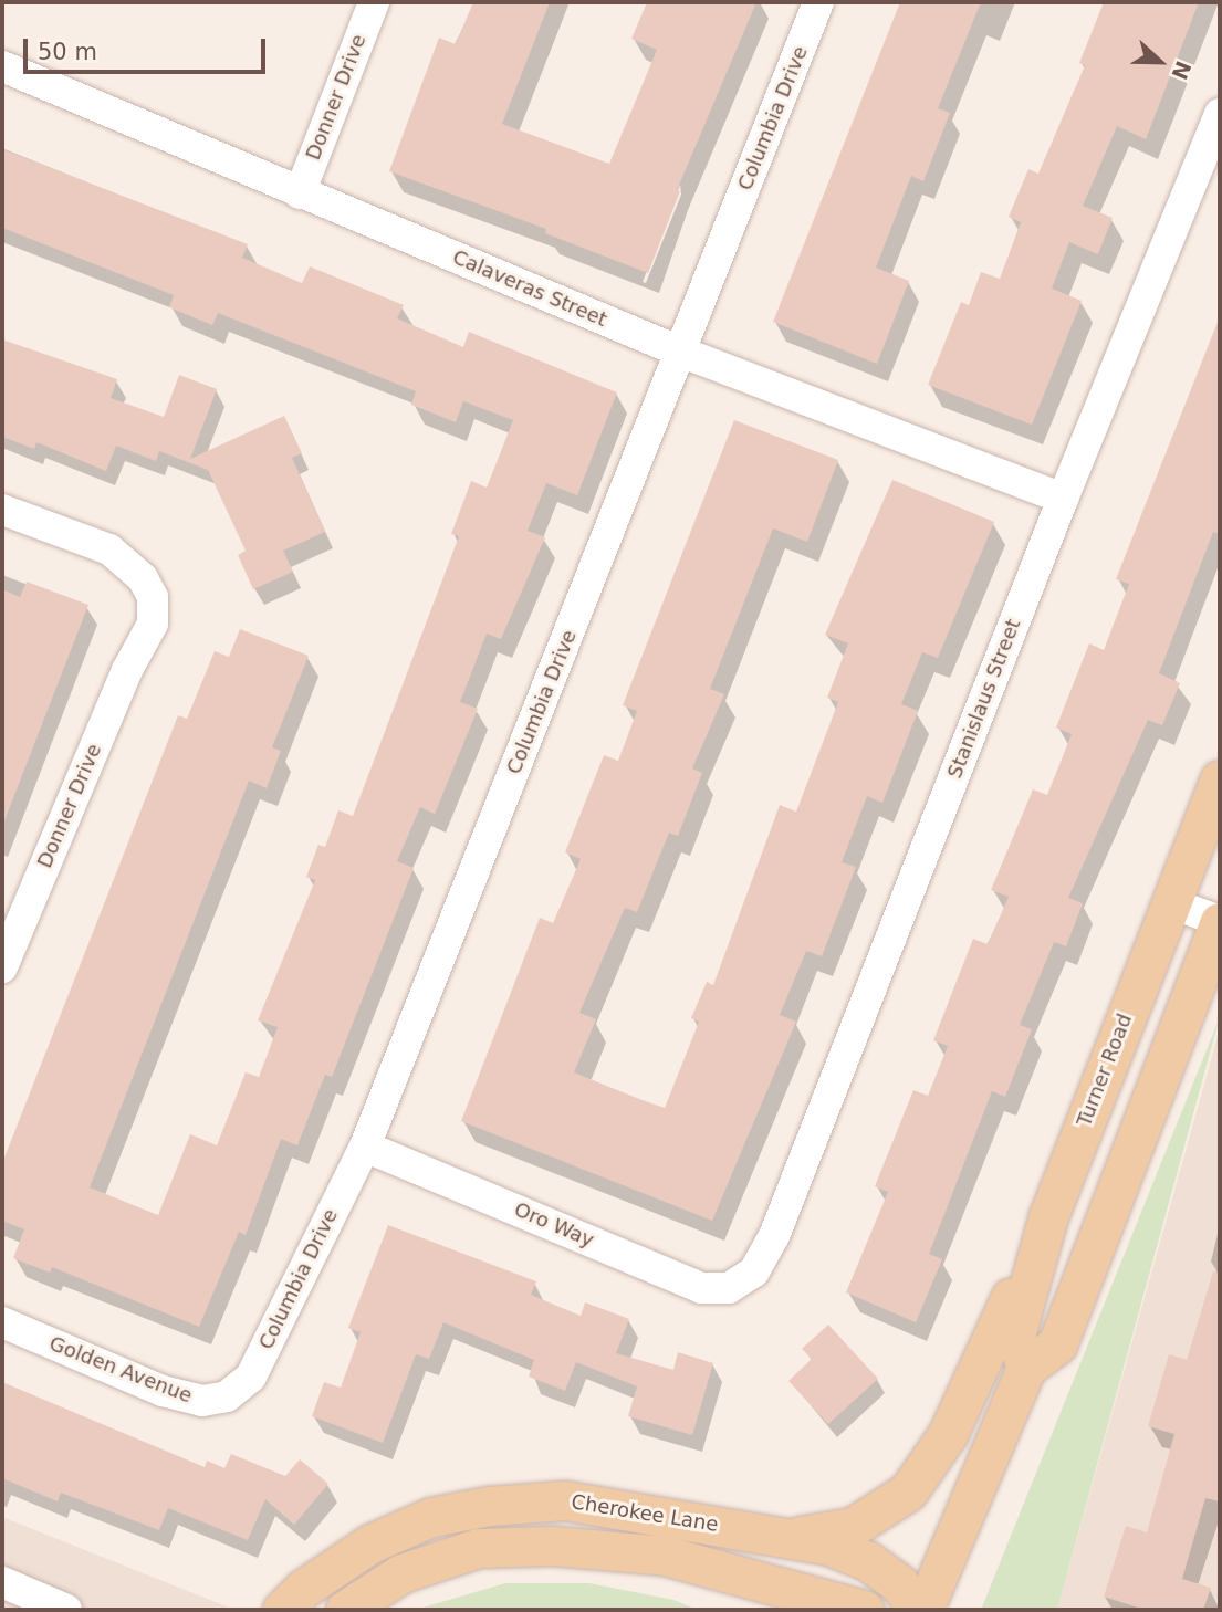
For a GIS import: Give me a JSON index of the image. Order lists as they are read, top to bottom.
{
  "streets": {
    "main road": ["Turner Road", "Cherokee Lane"],
    "street": [
      "Donner Drive",
      "Columbia Drive",
      "Calaveras Street",
      "Stanislaus Street",
      "Oro Way",
      "Golden Avenue"
    ]
  },
  "crossings": [
    ["Donner Drive", "Calaveras Street"],
    ["Columbia Drive", "Calaveras Street"],
    ["Columbia Drive", "Oro Way"],
    ["Columbia Drive", "Golden Avenue"],
    ["Calaveras Street", "Stanislaus Street"],
    ["Stanislaus Street", "Oro Way"]
  ],
  "scale_bar": "50 m",
  "north": "right"
}
